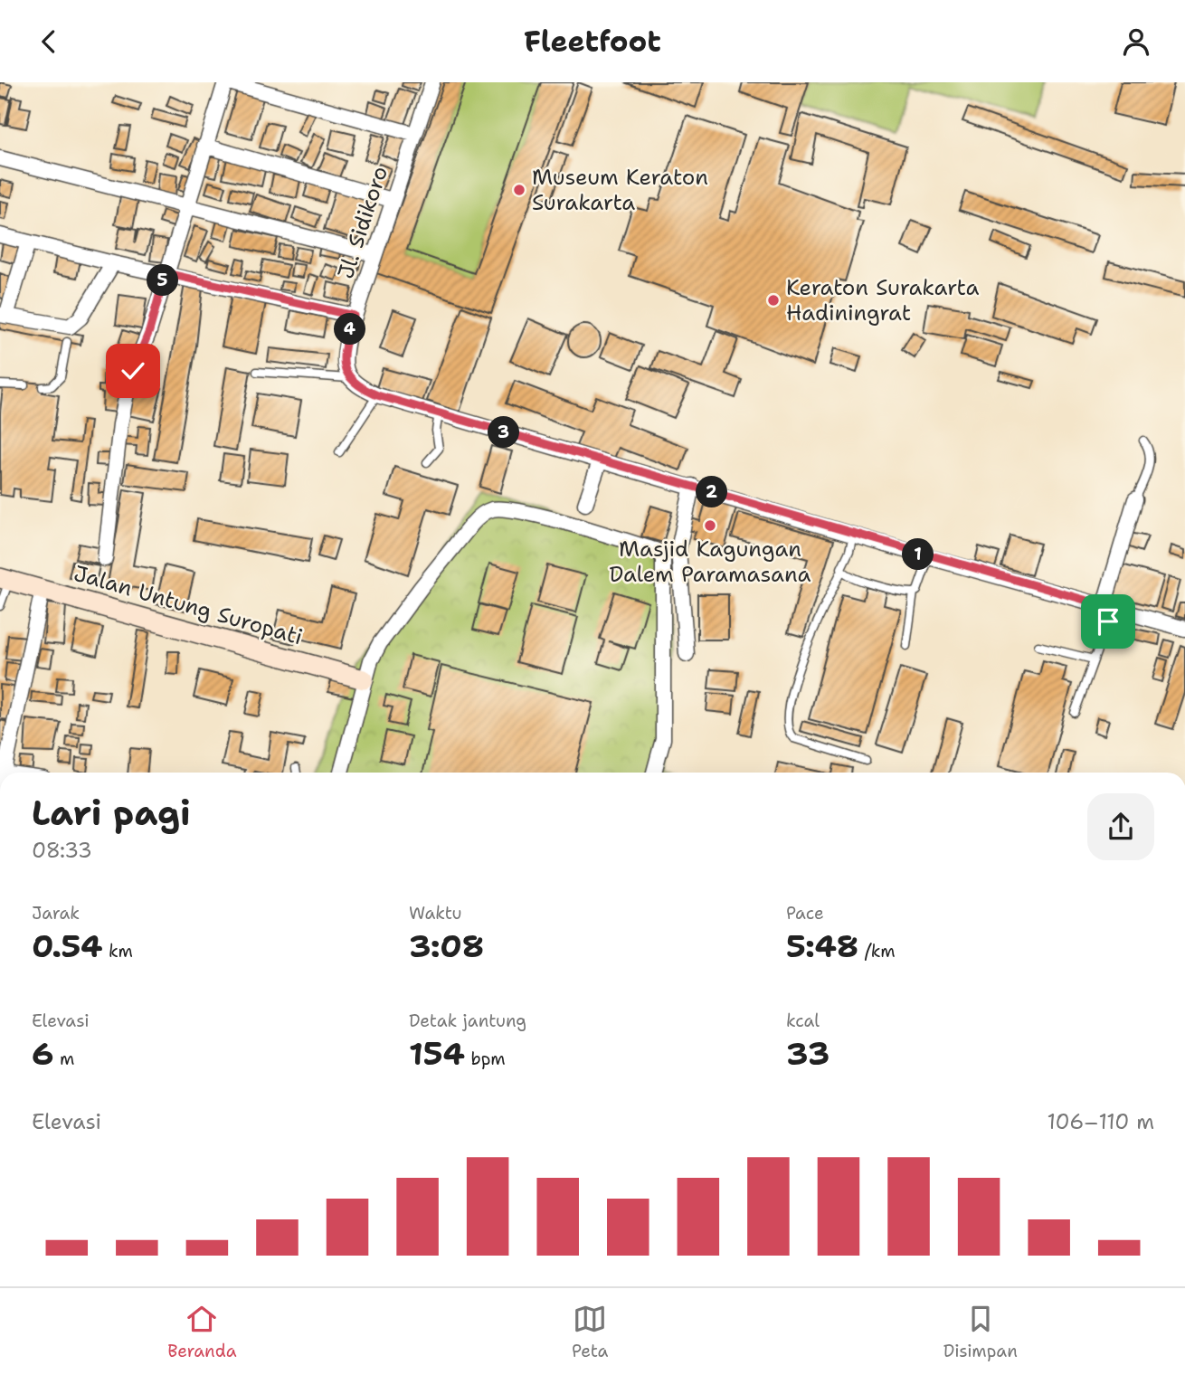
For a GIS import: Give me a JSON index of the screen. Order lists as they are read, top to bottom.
{
  "streets": {
    "street": ["Jl. Sidikoro", "Jalan Untung Suropati"]
  },
  "places": ["Museum Keraton Surakarta", "Keraton Surakarta Hadiningrat", "Masjid Kagungan Dalem Paramasana"],
  "page": {
    "header": "Fleetfoot",
    "pins": [
      "5",
      "4",
      "3",
      "2",
      "1"
    ],
    "heading": ["Lari pagi", "08:33"],
    "stats": [
      ["Jarak", "0.54 km"],
      ["Waktu", "3:08"],
      ["Pace", "5:48 /km"],
      ["Elevasi", "6 m"],
      ["Detak jantung", "154 bpm"],
      ["kcal", "33"]
    ],
    "chart": ["Elevasi", "106–110 m"],
    "tabs": ["Beranda", "Peta", "Disimpan"]
  }
}
